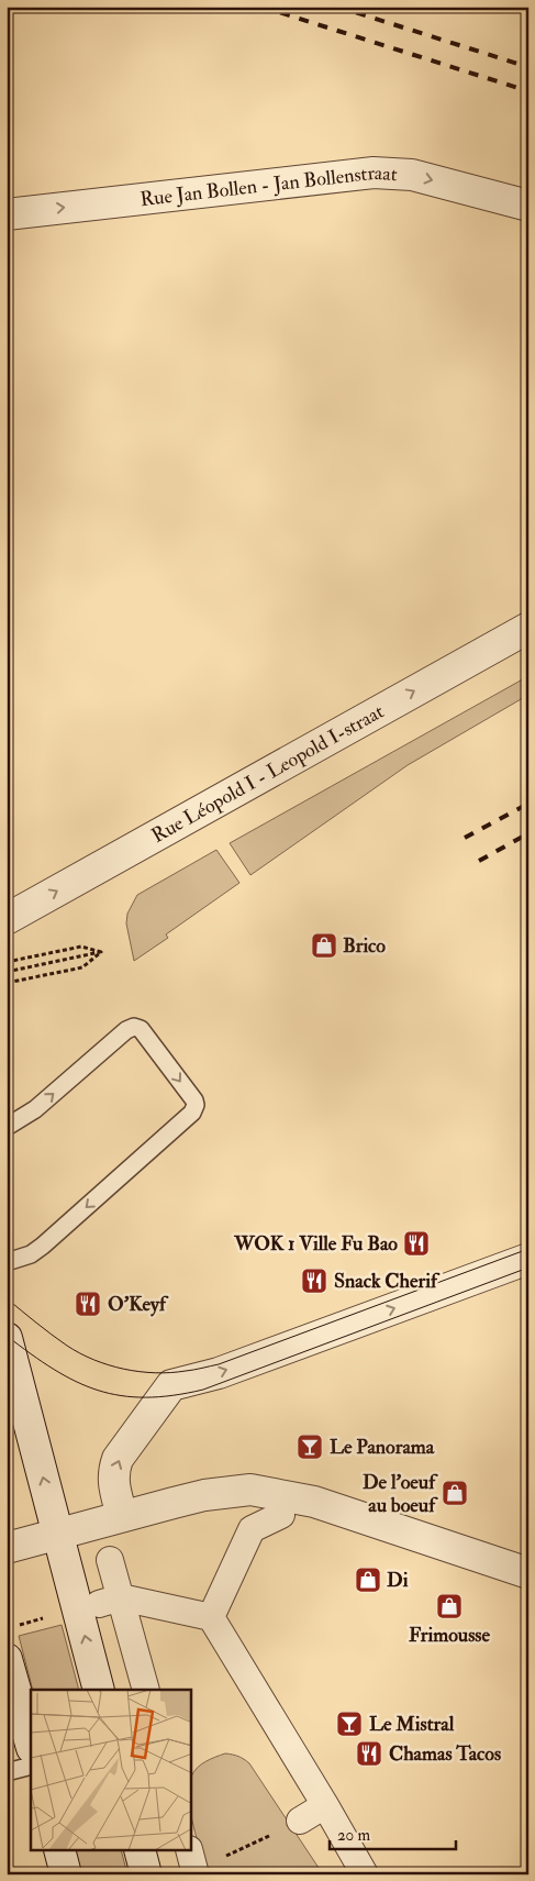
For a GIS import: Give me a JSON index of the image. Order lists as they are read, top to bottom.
{
  "streets": {
    "street": ["Rue Jan Bollen - Jan Bollenstraat", "Rue Léopold I - Leopold I-straat"]
  },
  "one_way": ["Rue Jan Bollen - Jan Bollenstraat", "Rue Léopold I - Leopold I-straat"],
  "places": {
    "shop": [
      "Brico",
      "De l'oeuf au boeuf",
      "Di",
      "Frimousse"
    ],
    "restaurant": [
      "WOK 1 Ville Fu Bao",
      "Snack Cherif",
      "O'Keyf",
      "Chamas Tacos"
    ],
    "bar": ["Le Panorama", "Le Mistral"]
  },
  "scale_bar": "20 m"
}
